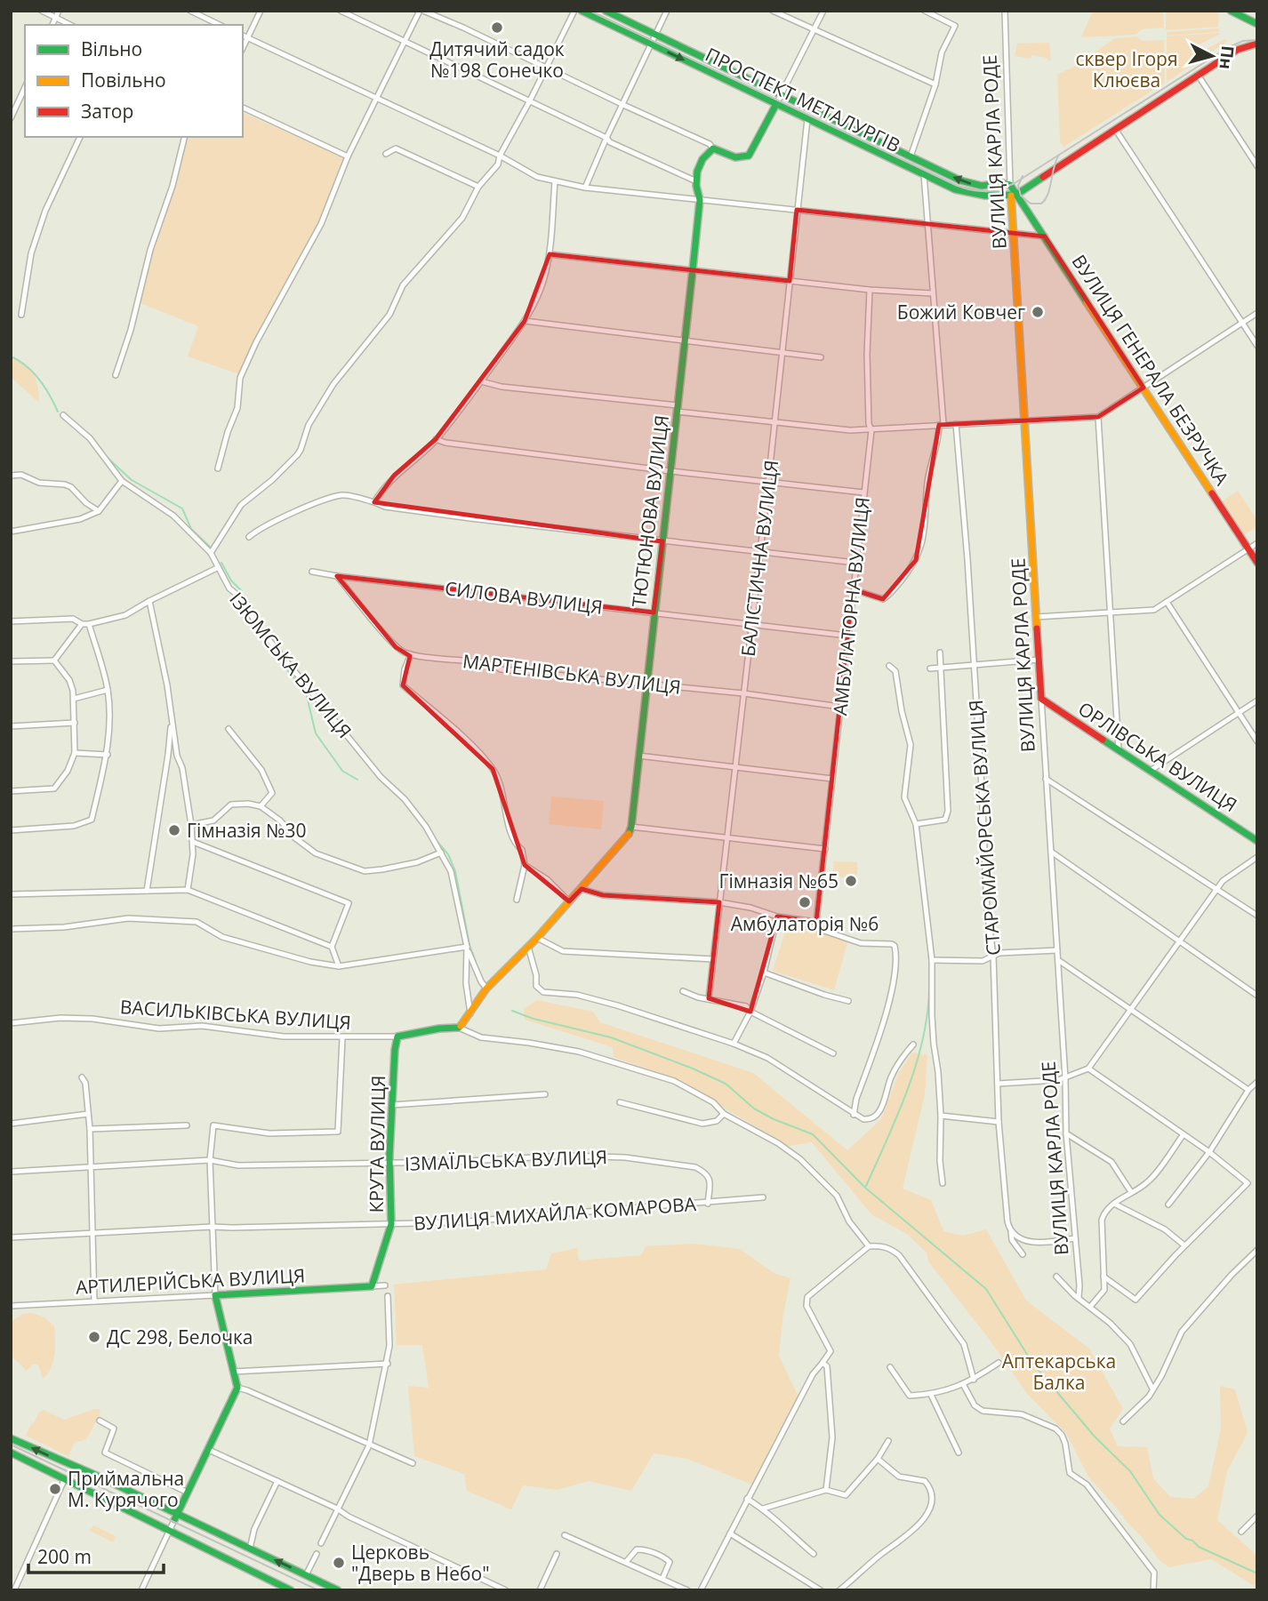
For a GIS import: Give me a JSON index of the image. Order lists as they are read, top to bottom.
{
  "streets": {
    "main road": [
      "ПРОСПЕКТ МЕТАЛУРГІВ",
      "ВУЛИЦЯ КАРЛА РОДЕ",
      "ВУЛИЦЯ ГЕНЕРАЛА БЕЗРУЧКА",
      "ТЮТЮНОВА ВУЛИЦЯ",
      "ОРЛІВСЬКА ВУЛИЦЯ",
      "ВАСИЛЬКІВСЬКА ВУЛИЦЯ",
      "КРУТА ВУЛИЦЯ",
      "АРТИЛЕРІЙСЬКА ВУЛИЦЯ"
    ],
    "street": [
      "БАЛІСТИЧНА ВУЛИЦЯ",
      "СИЛОВА ВУЛИЦЯ",
      "АМБУЛАТОРНА ВУЛИЦЯ",
      "ІЗЮМСЬКА ВУЛИЦЯ",
      "МАРТЕНІВСЬКА ВУЛИЦЯ",
      "СТАРОМАЙОРСЬКА ВУЛИЦЯ",
      "ІЗМАЇЛЬСЬКА ВУЛИЦЯ",
      "ВУЛИЦЯ МИХАЙЛА КОМАРОВА"
    ]
  },
  "crossings": [
    ["ПРОСПЕКТ МЕТАЛУРГІВ", "ВУЛИЦЯ КАРЛА РОДЕ"],
    ["ПРОСПЕКТ МЕТАЛУРГІВ", "ВУЛИЦЯ ГЕНЕРАЛА БЕЗРУЧКА"],
    ["ПРОСПЕКТ МЕТАЛУРГІВ", "БАЛІСТИЧНА ВУЛИЦЯ"],
    ["ВУЛИЦЯ КАРЛА РОДЕ", "ВУЛИЦЯ ГЕНЕРАЛА БЕЗРУЧКА"],
    ["ВУЛИЦЯ КАРЛА РОДЕ", "ОРЛІВСЬКА ВУЛИЦЯ"],
    ["ТЮТЮНОВА ВУЛИЦЯ", "СИЛОВА ВУЛИЦЯ"],
    ["ТЮТЮНОВА ВУЛИЦЯ", "МАРТЕНІВСЬКА ВУЛИЦЯ"],
    ["БАЛІСТИЧНА ВУЛИЦЯ", "СИЛОВА ВУЛИЦЯ"],
    ["БАЛІСТИЧНА ВУЛИЦЯ", "МАРТЕНІВСЬКА ВУЛИЦЯ"],
    ["СИЛОВА ВУЛИЦЯ", "АМБУЛАТОРНА ВУЛИЦЯ"],
    ["СИЛОВА ВУЛИЦЯ", "МАРТЕНІВСЬКА ВУЛИЦЯ"],
    ["АМБУЛАТОРНА ВУЛИЦЯ", "МАРТЕНІВСЬКА ВУЛИЦЯ"],
    ["ВАСИЛЬКІВСЬКА ВУЛИЦЯ", "КРУТА ВУЛИЦЯ"],
    ["КРУТА ВУЛИЦЯ", "ІЗМАЇЛЬСЬКА ВУЛИЦЯ"],
    ["КРУТА ВУЛИЦЯ", "ВУЛИЦЯ МИХАЙЛА КОМАРОВА"],
    ["КРУТА ВУЛИЦЯ", "АРТИЛЕРІЙСЬКА ВУЛИЦЯ"],
    ["ІЗМАЇЛЬСЬКА ВУЛИЦЯ", "ВУЛИЦЯ МИХАЙЛА КОМАРОВА"]
  ],
  "parks": ["сквер Ігоря Клюєва", "Аптекарська Балка"],
  "places": [
    "Дитячий садок №198 Сонечко",
    "Божий Ковчег",
    "Гімназія №30",
    "Гімназія №65",
    "Амбулаторія №6",
    "ДС 298, Белочка",
    "Приймальна М. Курячого",
    "Церковь \"Дверь в Небо\""
  ],
  "legend": ["Вільно", "Повільно", "Затор"],
  "scale_bar": "200 m",
  "north": "right"
}
